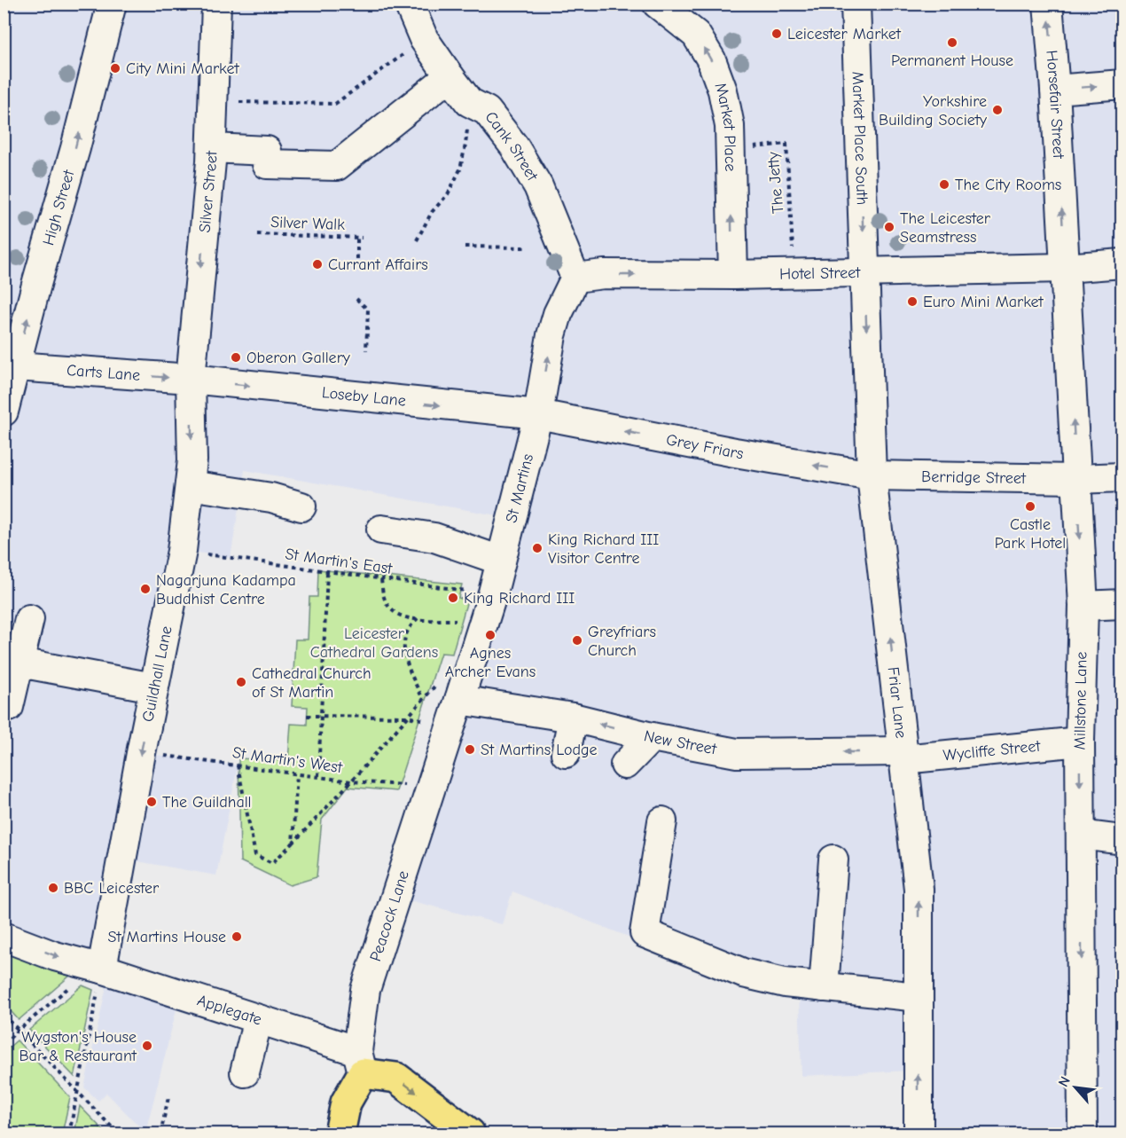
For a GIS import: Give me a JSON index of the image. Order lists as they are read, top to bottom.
{
  "streets": {
    "main road": ["Peacock Lane"],
    "street": [
      "Horsefair Street",
      "Market Place",
      "Market Place South",
      "Cank Street",
      "Silver Street",
      "High Street",
      "Hotel Street",
      "Carts Lane",
      "Loseby Lane",
      "Grey Friars",
      "Berridge Street",
      "St Martins",
      "Guildhall Lane",
      "Millstone Lane",
      "Friar Lane",
      "New Street",
      "Wycliffe Street",
      "Applegate"
    ],
    "path": [
      "The Jetty",
      "Silver Walk",
      "St Martin's East",
      "St Martin's West"
    ]
  },
  "crossings": [
    ["Horsefair Street", "Hotel Street"],
    ["Horsefair Street", "Millstone Lane"],
    ["Market Place", "The Jetty"],
    ["Market Place", "Hotel Street"],
    ["Market Place South", "Hotel Street"],
    ["Market Place South", "Friar Lane"],
    ["Cank Street", "Hotel Street"],
    ["Cank Street", "St Martins"],
    ["The Jetty", "Hotel Street"],
    ["Silver Street", "Carts Lane"],
    ["Silver Street", "Loseby Lane"],
    ["Silver Street", "Guildhall Lane"],
    ["High Street", "Carts Lane"],
    ["Hotel Street", "St Martins"],
    ["Hotel Street", "Millstone Lane"],
    ["Hotel Street", "Friar Lane"],
    ["Carts Lane", "Loseby Lane"],
    ["Carts Lane", "Guildhall Lane"],
    ["Loseby Lane", "Grey Friars"],
    ["Loseby Lane", "St Martins"],
    ["Loseby Lane", "Guildhall Lane"],
    ["Grey Friars", "Berridge Street"],
    ["Grey Friars", "St Martins"],
    ["Grey Friars", "Friar Lane"],
    ["Berridge Street", "Millstone Lane"],
    ["Berridge Street", "Friar Lane"],
    ["St Martins", "St Martin's East"],
    ["St Martins", "New Street"],
    ["St Martins", "Peacock Lane"],
    ["St Martin's East", "Guildhall Lane"],
    ["Guildhall Lane", "St Martin's West"],
    ["Guildhall Lane", "Applegate"],
    ["Millstone Lane", "Wycliffe Street"],
    ["Friar Lane", "New Street"],
    ["Friar Lane", "Wycliffe Street"],
    ["New Street", "Wycliffe Street"],
    ["New Street", "Peacock Lane"],
    ["St Martin's West", "Peacock Lane"],
    ["Peacock Lane", "Applegate"]
  ],
  "one_way": [
    "Horsefair Street",
    "Market Place",
    "Market Place South",
    "Silver Street",
    "High Street",
    "Carts Lane",
    "Grey Friars",
    "New Street"
  ],
  "parks": ["Leicester Cathedral Gardens"],
  "places": [
    "Leicester Market",
    "Permanent House",
    "City Mini Market",
    "Yorkshire Building Society",
    "The City Rooms",
    "The Leicester Seamstress",
    "Currant Affairs",
    "Euro Mini Market",
    "Oberon Gallery",
    "Castle Park Hotel",
    "King Richard III Visitor Centre",
    "Nagarjuna Kadampa Buddhist Centre",
    "King Richard III",
    "Agnes Archer Evans",
    "Greyfriars Church",
    "Cathedral Church of St Martin",
    "St Martins Lodge",
    "The Guildhall",
    "BBC Leicester",
    "St Martins House",
    "Wygston's House Bar & Restaurant"
  ],
  "north": "top left"
}
